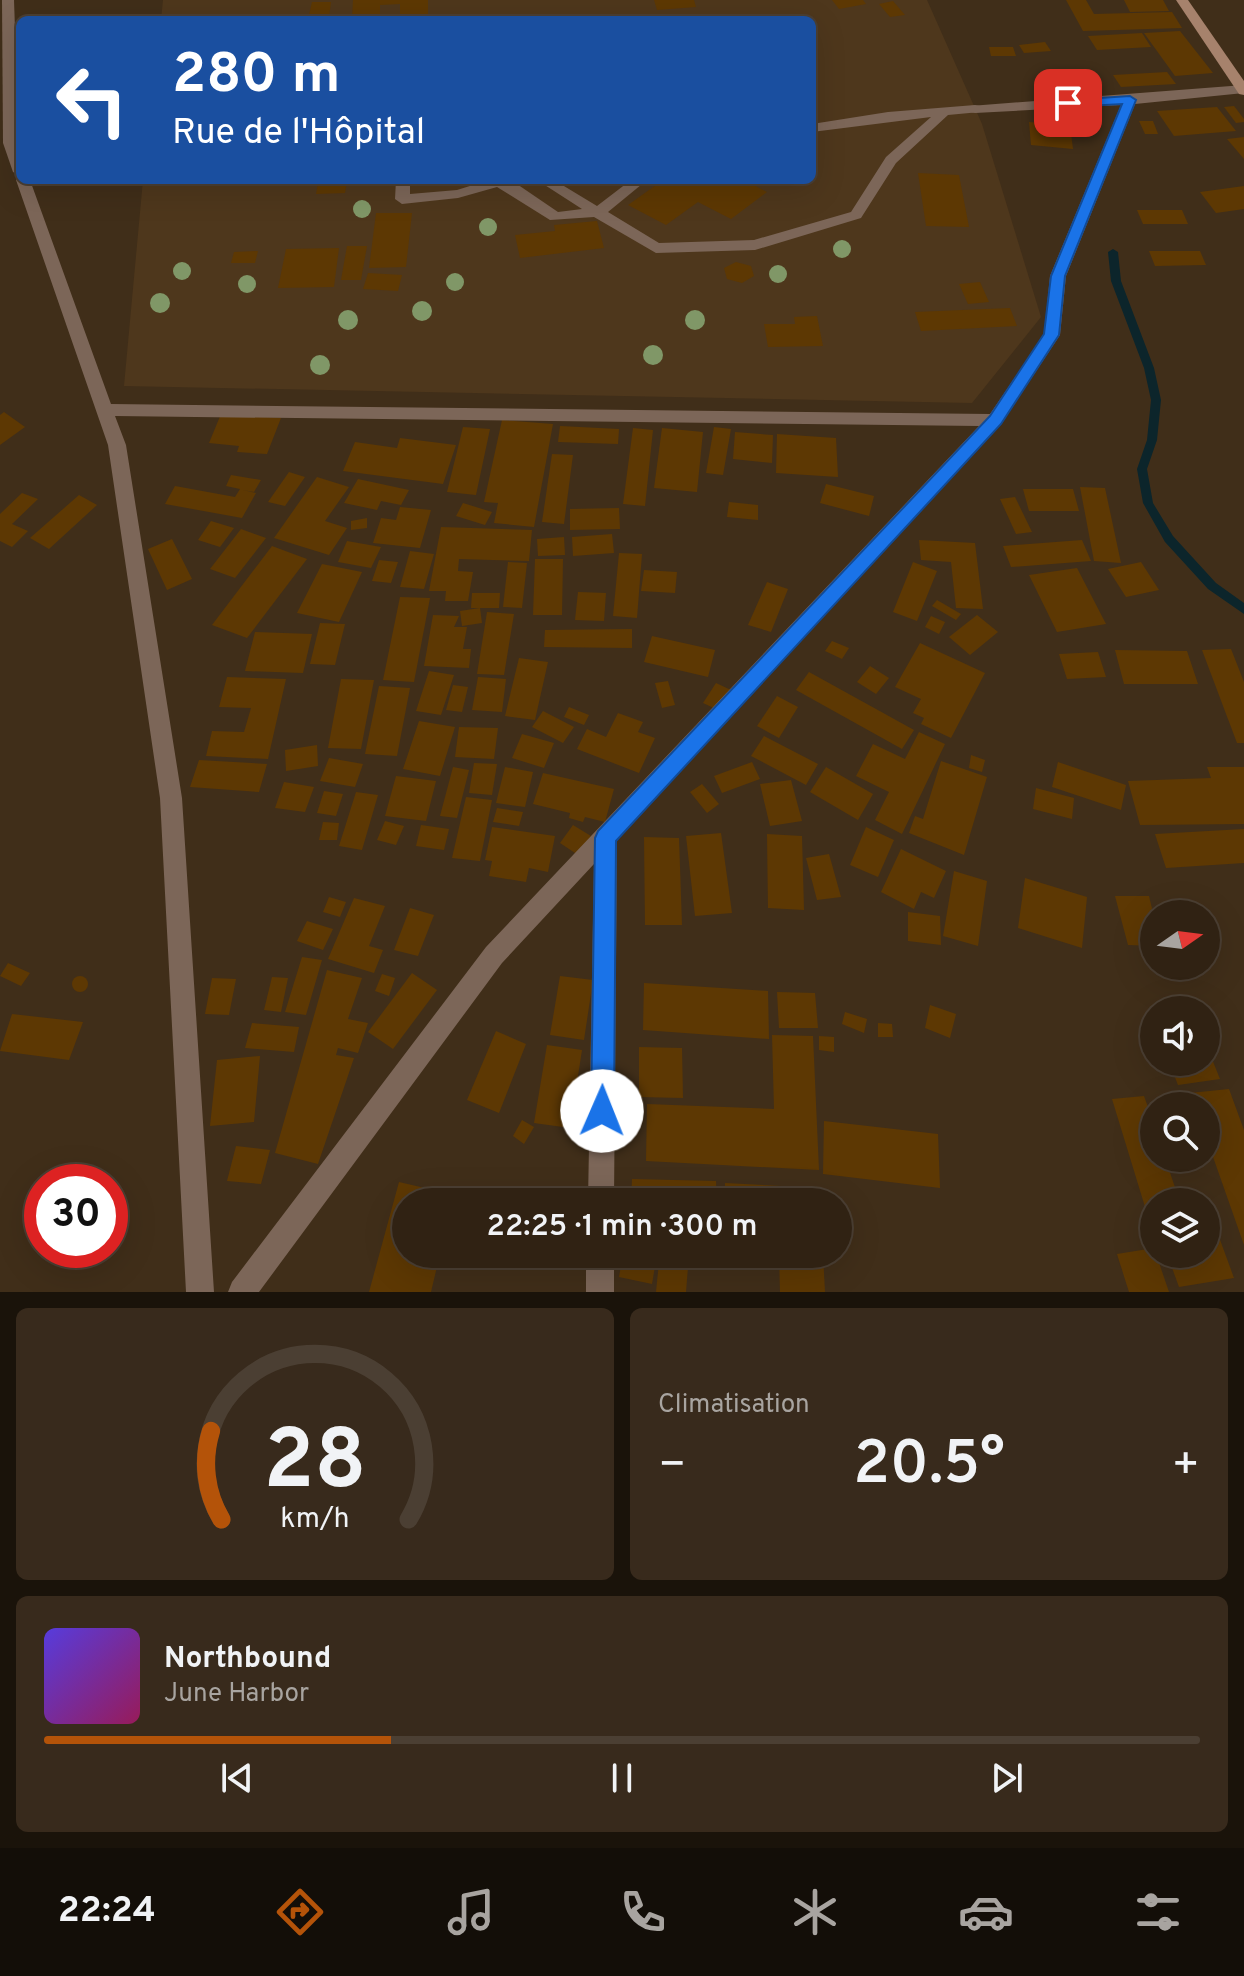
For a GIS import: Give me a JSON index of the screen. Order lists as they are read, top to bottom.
{
  "north": "right",
  "page": {
    "turn": ["280 m", "Rue de l'Hôpital"],
    "limit": "30",
    "trip": "22:25 · 1 min · 300 m",
    "tile": "Climatisation",
    "heat": ["−", "20.5°", "+"],
    "song": ["Northbound", "June Harbor"],
    "tabs": "22:24",
    "gauge": ["28", "km/h"]
  }
}
